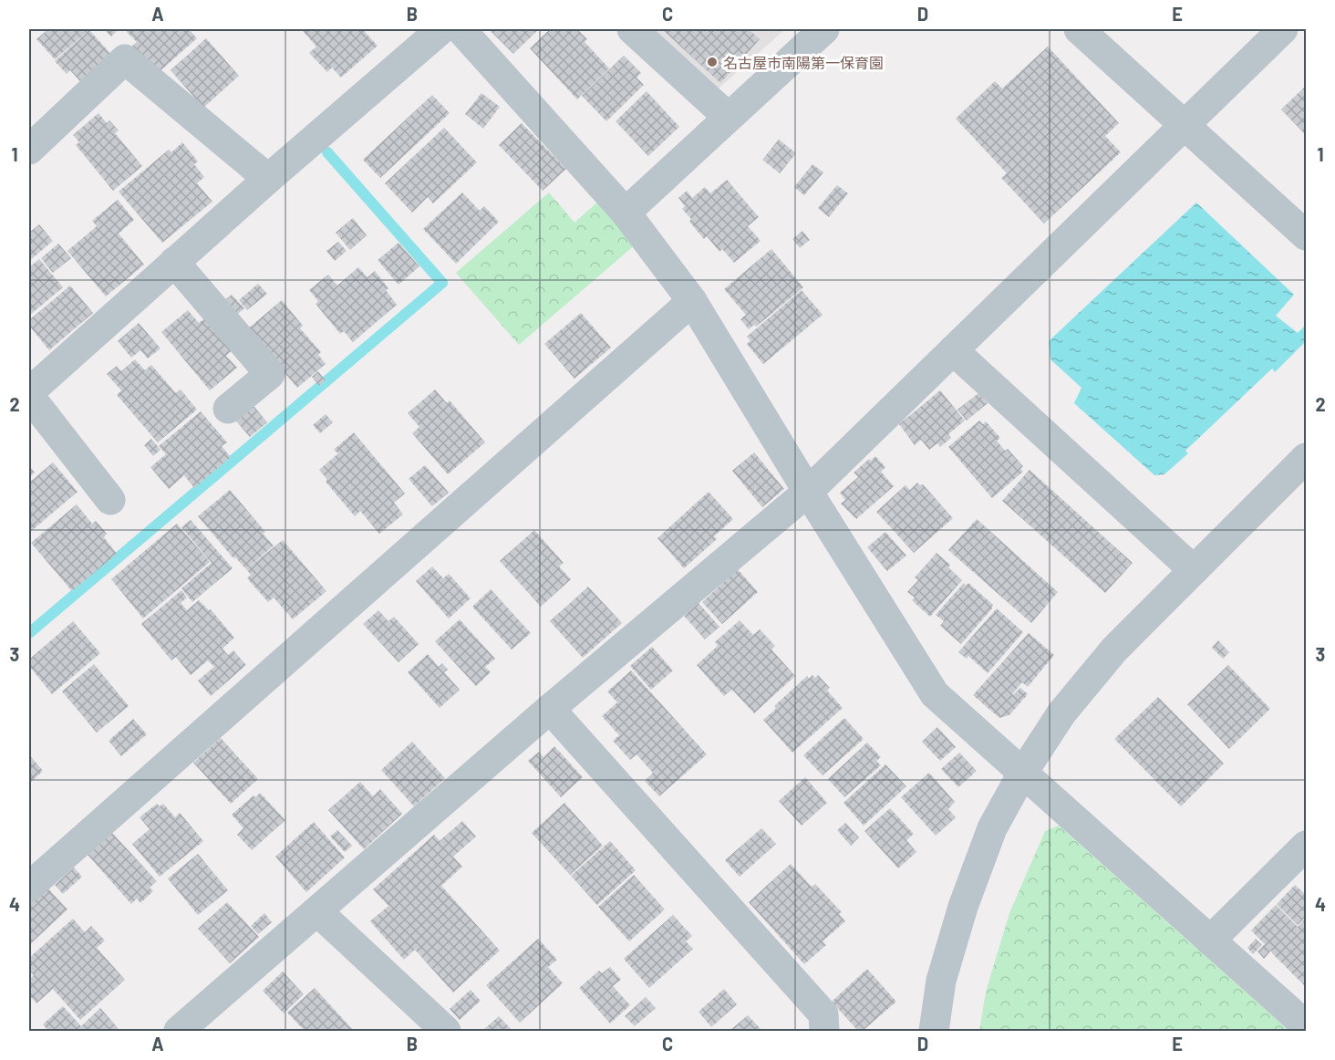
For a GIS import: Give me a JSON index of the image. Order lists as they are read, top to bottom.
{
  "places": ["名古屋市南陽第一保育園"],
  "grid": {
    "columns": [
      "A",
      "B",
      "C",
      "D",
      "E"
    ],
    "rows": [
      "1",
      "2",
      "3",
      "4"
    ]
  }
}
